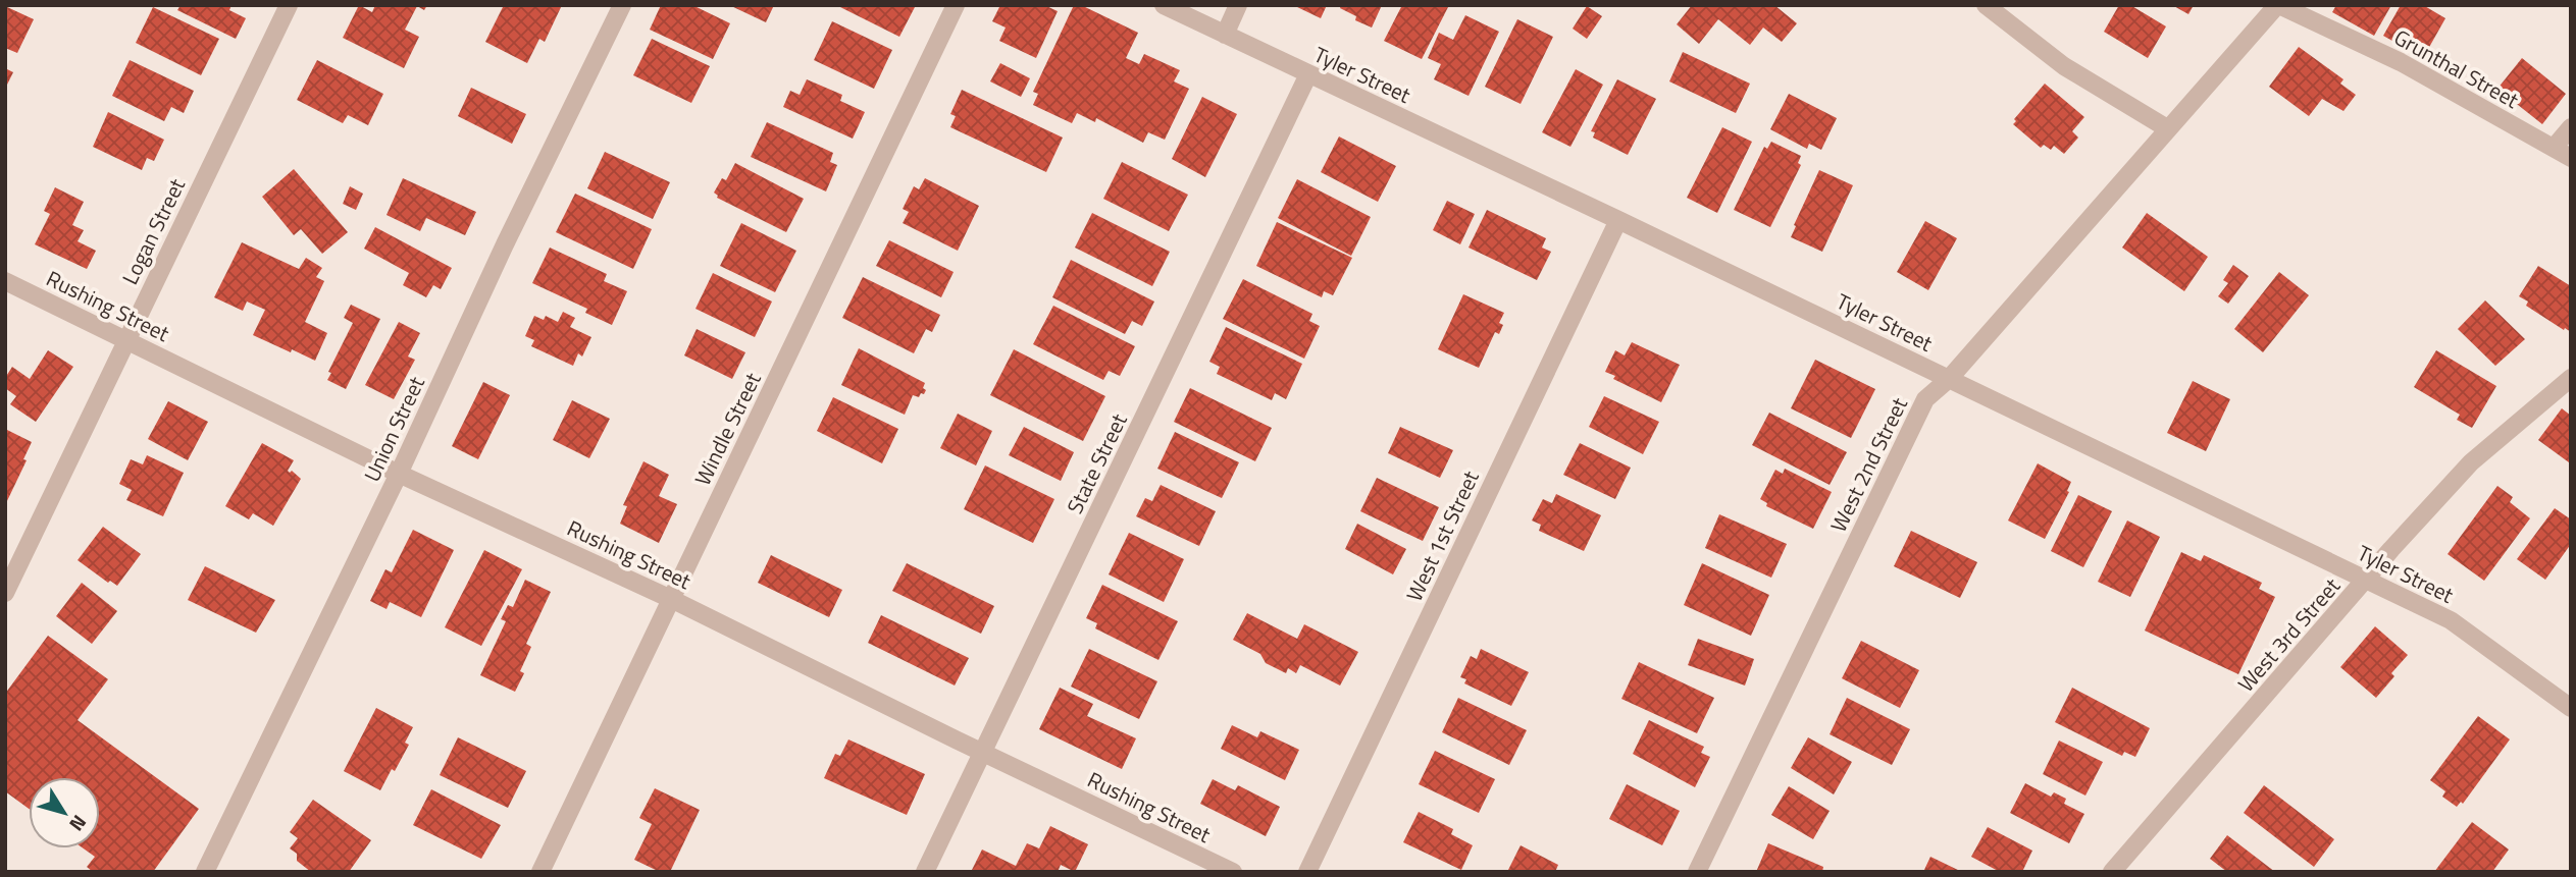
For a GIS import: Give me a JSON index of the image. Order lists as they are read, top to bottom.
{
  "streets": {
    "street": [
      "Grunthal Street",
      "Tyler Street",
      "Logan Street",
      "Rushing Street",
      "Union Street",
      "Windle Street",
      "State Street",
      "West 2nd Street",
      "West 1st Street",
      "West 3rd Street"
    ]
  },
  "crossings": [
    ["Grunthal Street", "West 2nd Street"],
    ["Tyler Street", "State Street"],
    ["Tyler Street", "West 2nd Street"],
    ["Tyler Street", "West 1st Street"],
    ["Tyler Street", "West 3rd Street"],
    ["Logan Street", "Rushing Street"],
    ["Rushing Street", "Union Street"],
    ["Rushing Street", "Windle Street"],
    ["Rushing Street", "State Street"]
  ],
  "north": "bottom right"
}
